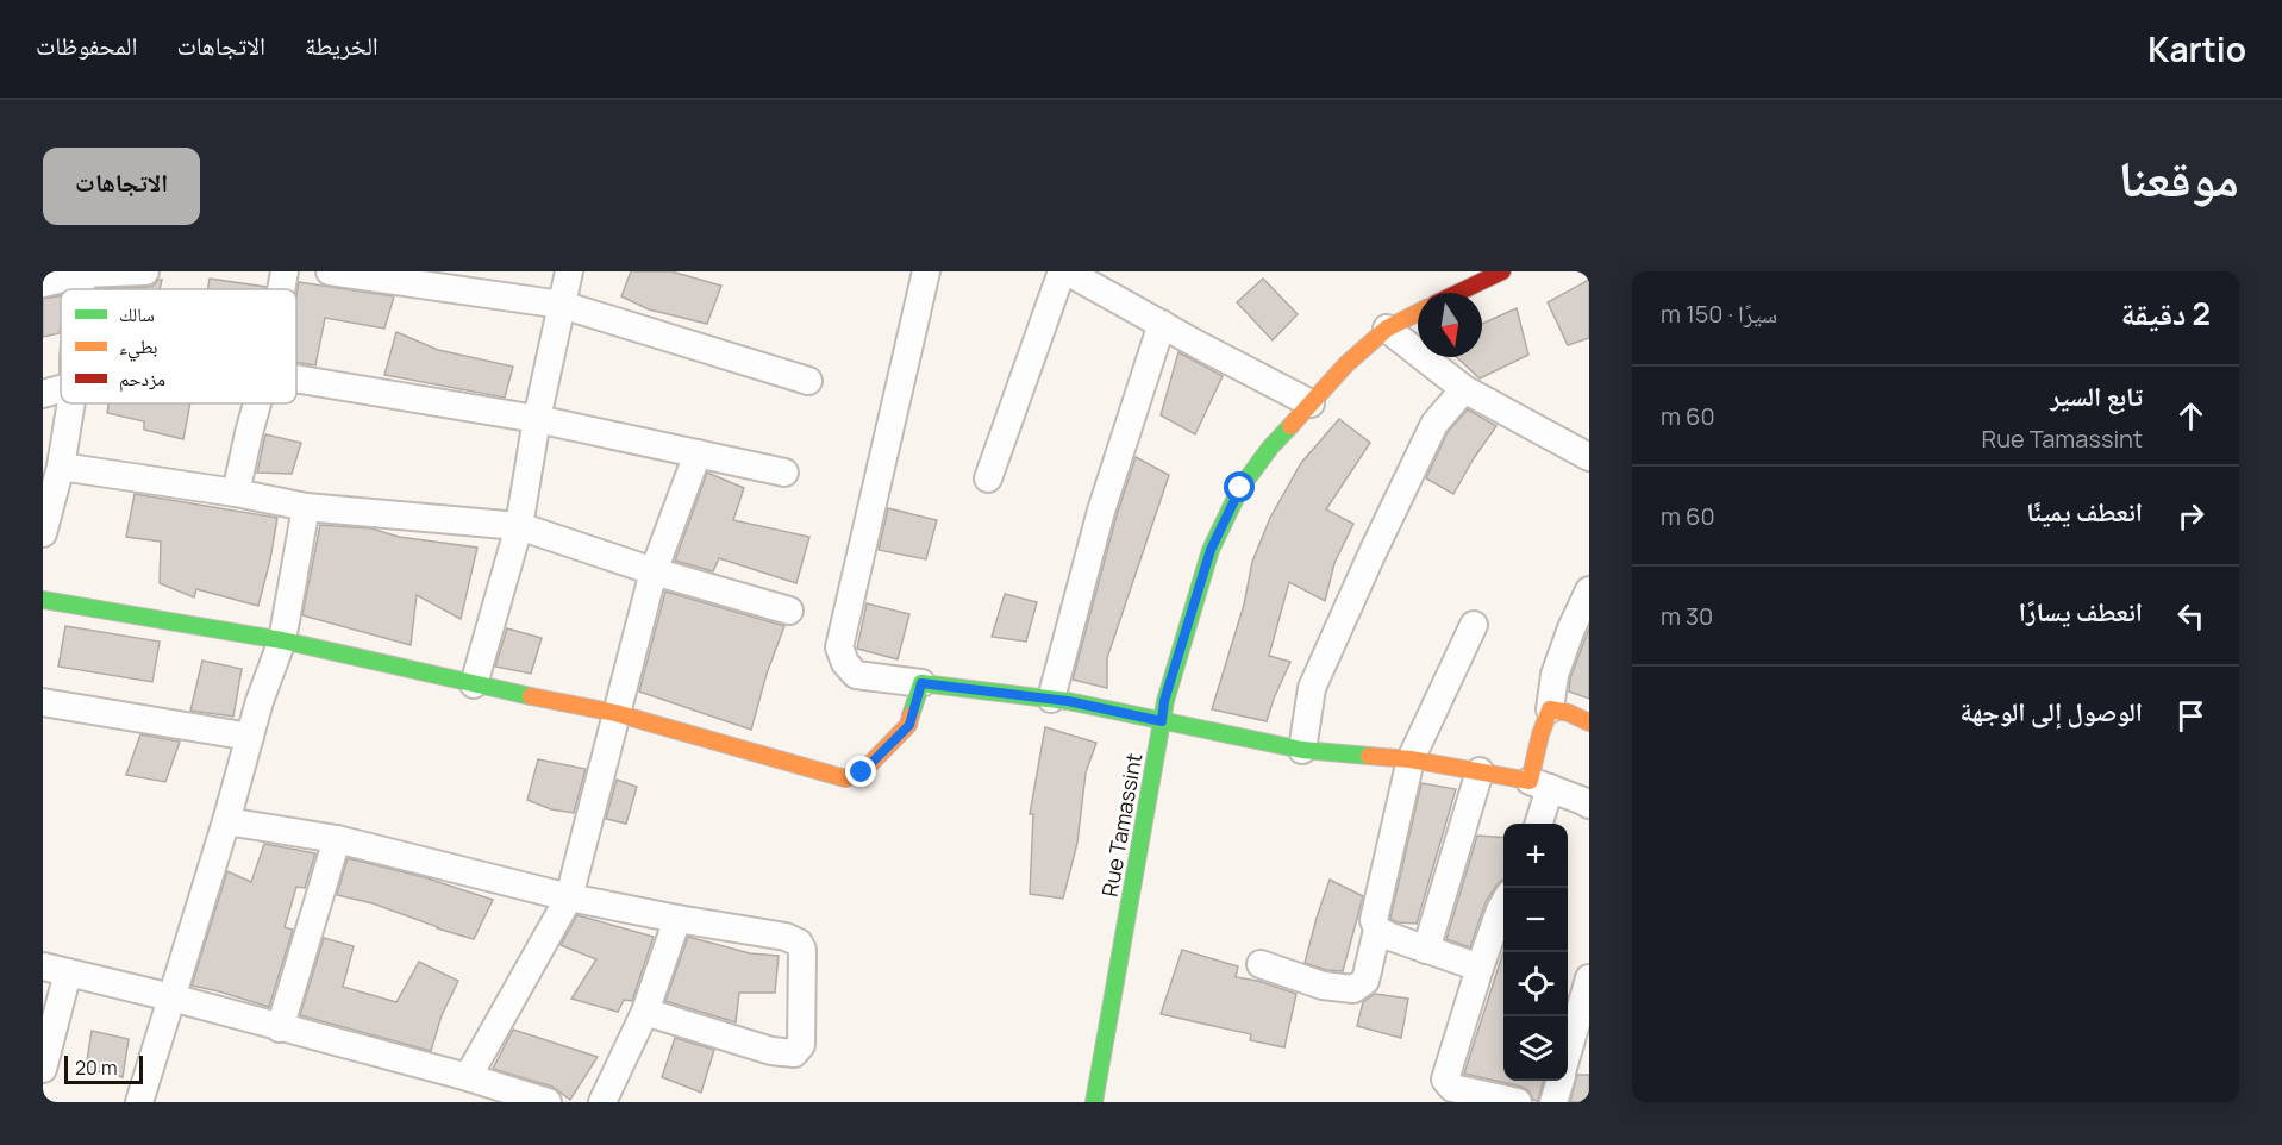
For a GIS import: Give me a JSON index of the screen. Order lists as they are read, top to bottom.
{
  "streets": {
    "street": ["Rue Tamassint"]
  },
  "legend": ["سالك", "بطيء", "مزدحم"],
  "scale_bar": "20 m",
  "north": "bottom",
  "page": {
    "header": "Kartio",
    "nav": ["الخريطة", "الاتجاهات", "المحفوظات"],
    "title": "موقعنا",
    "buttons": "الاتجاهات",
    "heading": ["2 دقيقة", "سيرًا · 150 m"],
    "list": [
      ["تابع السير", "Rue Tamassint", "60 m"],
      ["انعطف يمينًا", "60 m"],
      ["انعطف يسارًا", "30 m"],
      "الوصول إلى الوجهة"
    ],
    "map_buttons": ["+", "−"],
    "scale": "20 m"
  }
}
